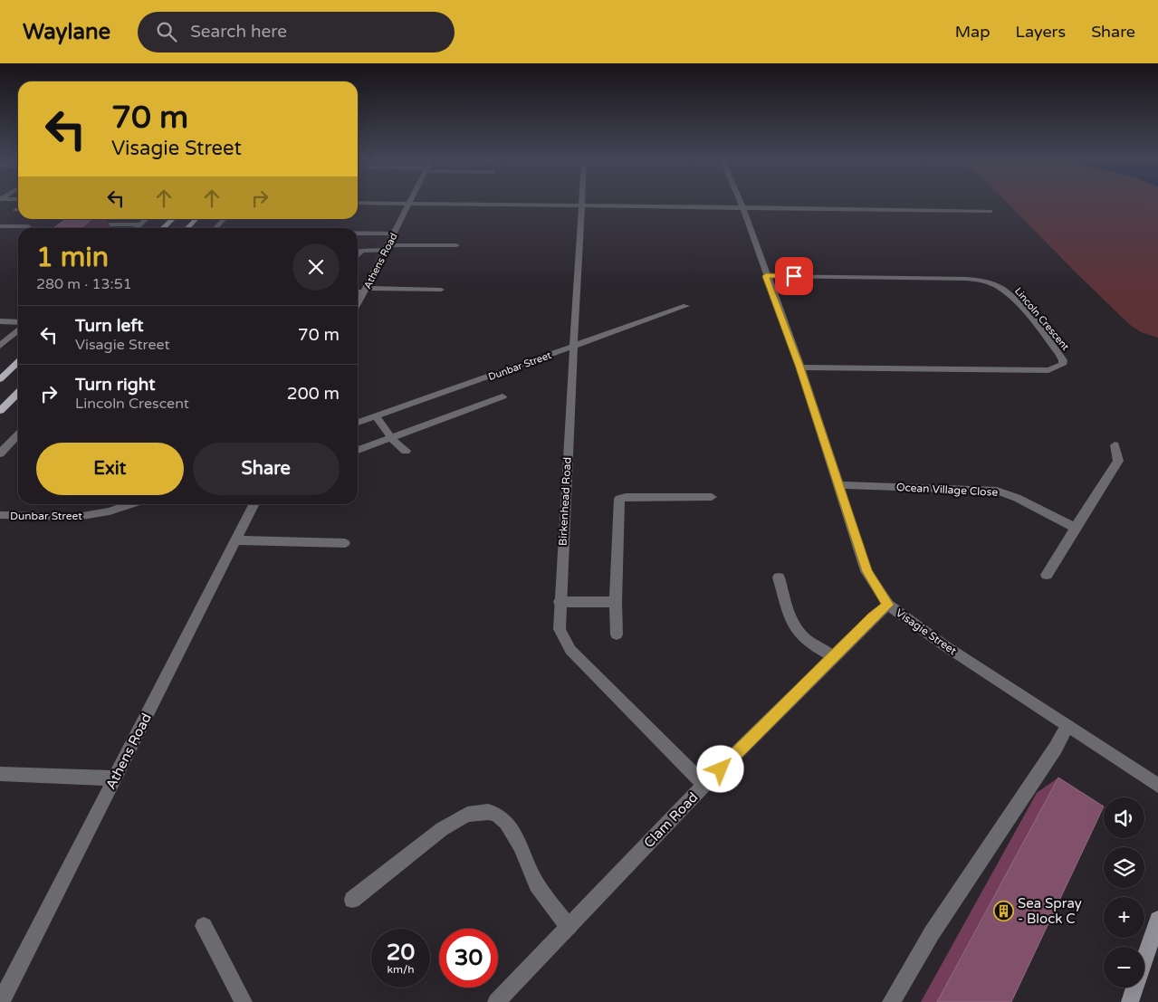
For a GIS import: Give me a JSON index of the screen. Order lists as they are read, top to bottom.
{
  "streets": {
    "street": [
      "Athens Road",
      "Lincoln Crescent",
      "Dunbar Street",
      "Ocean Village Close",
      "Birkenhead Road",
      "Visagie Street",
      "Clam Road"
    ]
  },
  "crossings": [
    ["Lincoln Crescent", "Visagie Street"],
    ["Dunbar Street", "Birkenhead Road"],
    ["Ocean Village Close", "Visagie Street"],
    ["Birkenhead Road", "Clam Road"],
    ["Visagie Street", "Clam Road"]
  ],
  "places": {
    "building": ["Sea Spray - Block C"]
  },
  "page": {
    "header": "Waylane",
    "search": "Search here",
    "nav": ["Map", "Layers", "Share"],
    "turn": ["70 m", "Visagie Street"],
    "heading": ["1 min", "280 m · 13:51"],
    "list": [
      {
        "name": "Turn left",
        "note": "Visagie Street",
        "value": "70 m"
      },
      {
        "name": "Turn right",
        "note": "Lincoln Crescent",
        "value": "200 m"
      }
    ],
    "buttons": ["Exit", "Share"],
    "map_buttons": ["+", "−"],
    "speed": "20 km/h",
    "limit": "30"
  }
}
